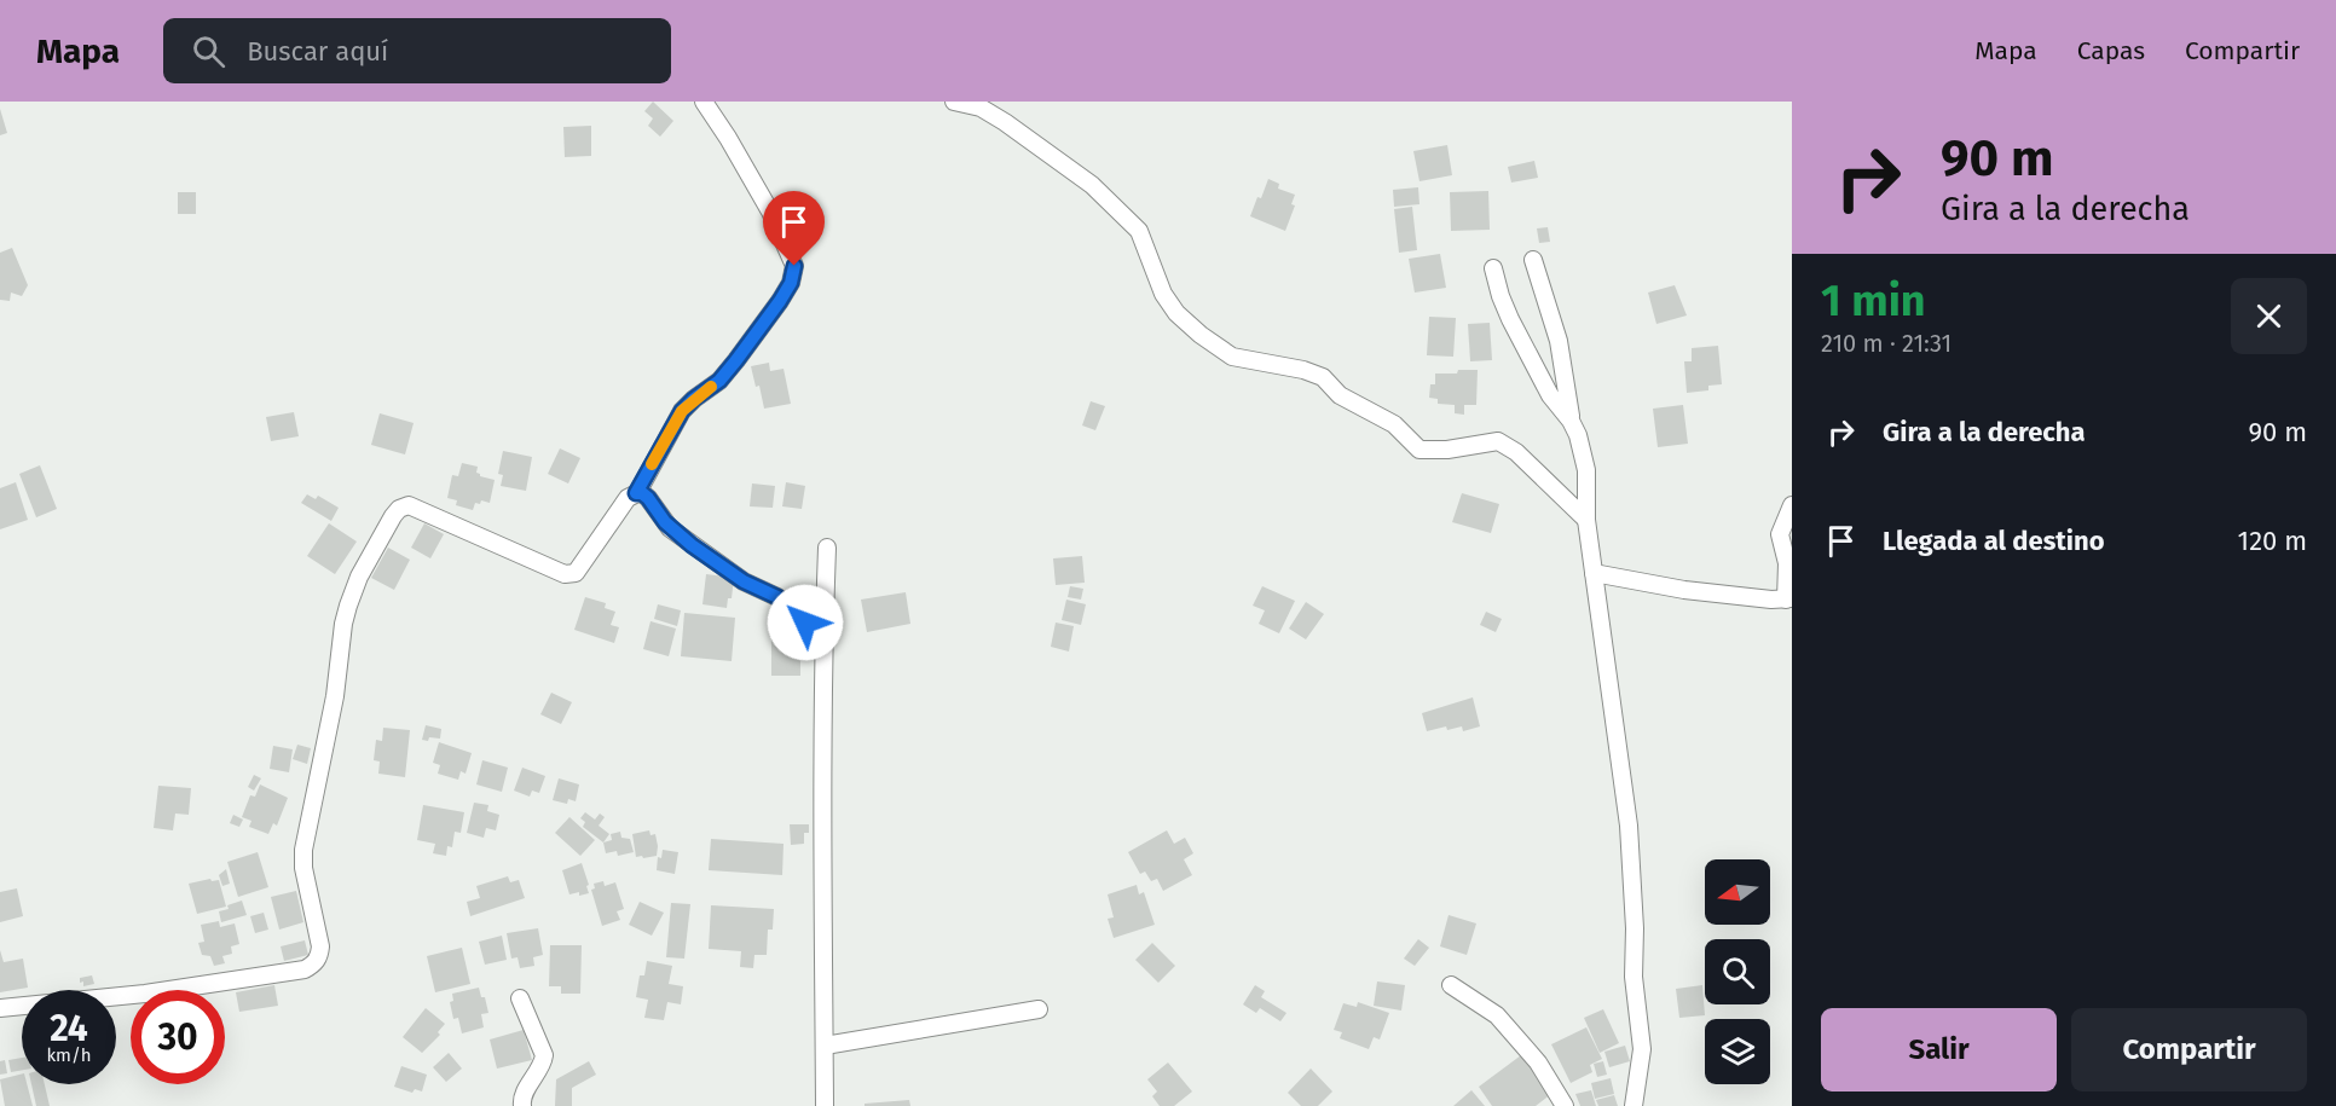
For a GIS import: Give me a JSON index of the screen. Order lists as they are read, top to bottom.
{
  "north": "left",
  "page": {
    "header": "Mapa",
    "search": "Buscar aquí",
    "nav": ["Mapa", "Capas", "Compartir"],
    "turn": ["90 m", "Gira a la derecha"],
    "heading": ["1 min", "210 m · 21:31"],
    "list": [
      {
        "name": "Gira a la derecha",
        "value": "90 m"
      },
      {
        "name": "Llegada al destino",
        "value": "120 m"
      }
    ],
    "speed": "24 km/h",
    "limit": "30",
    "buttons": ["Salir", "Compartir"]
  }
}
